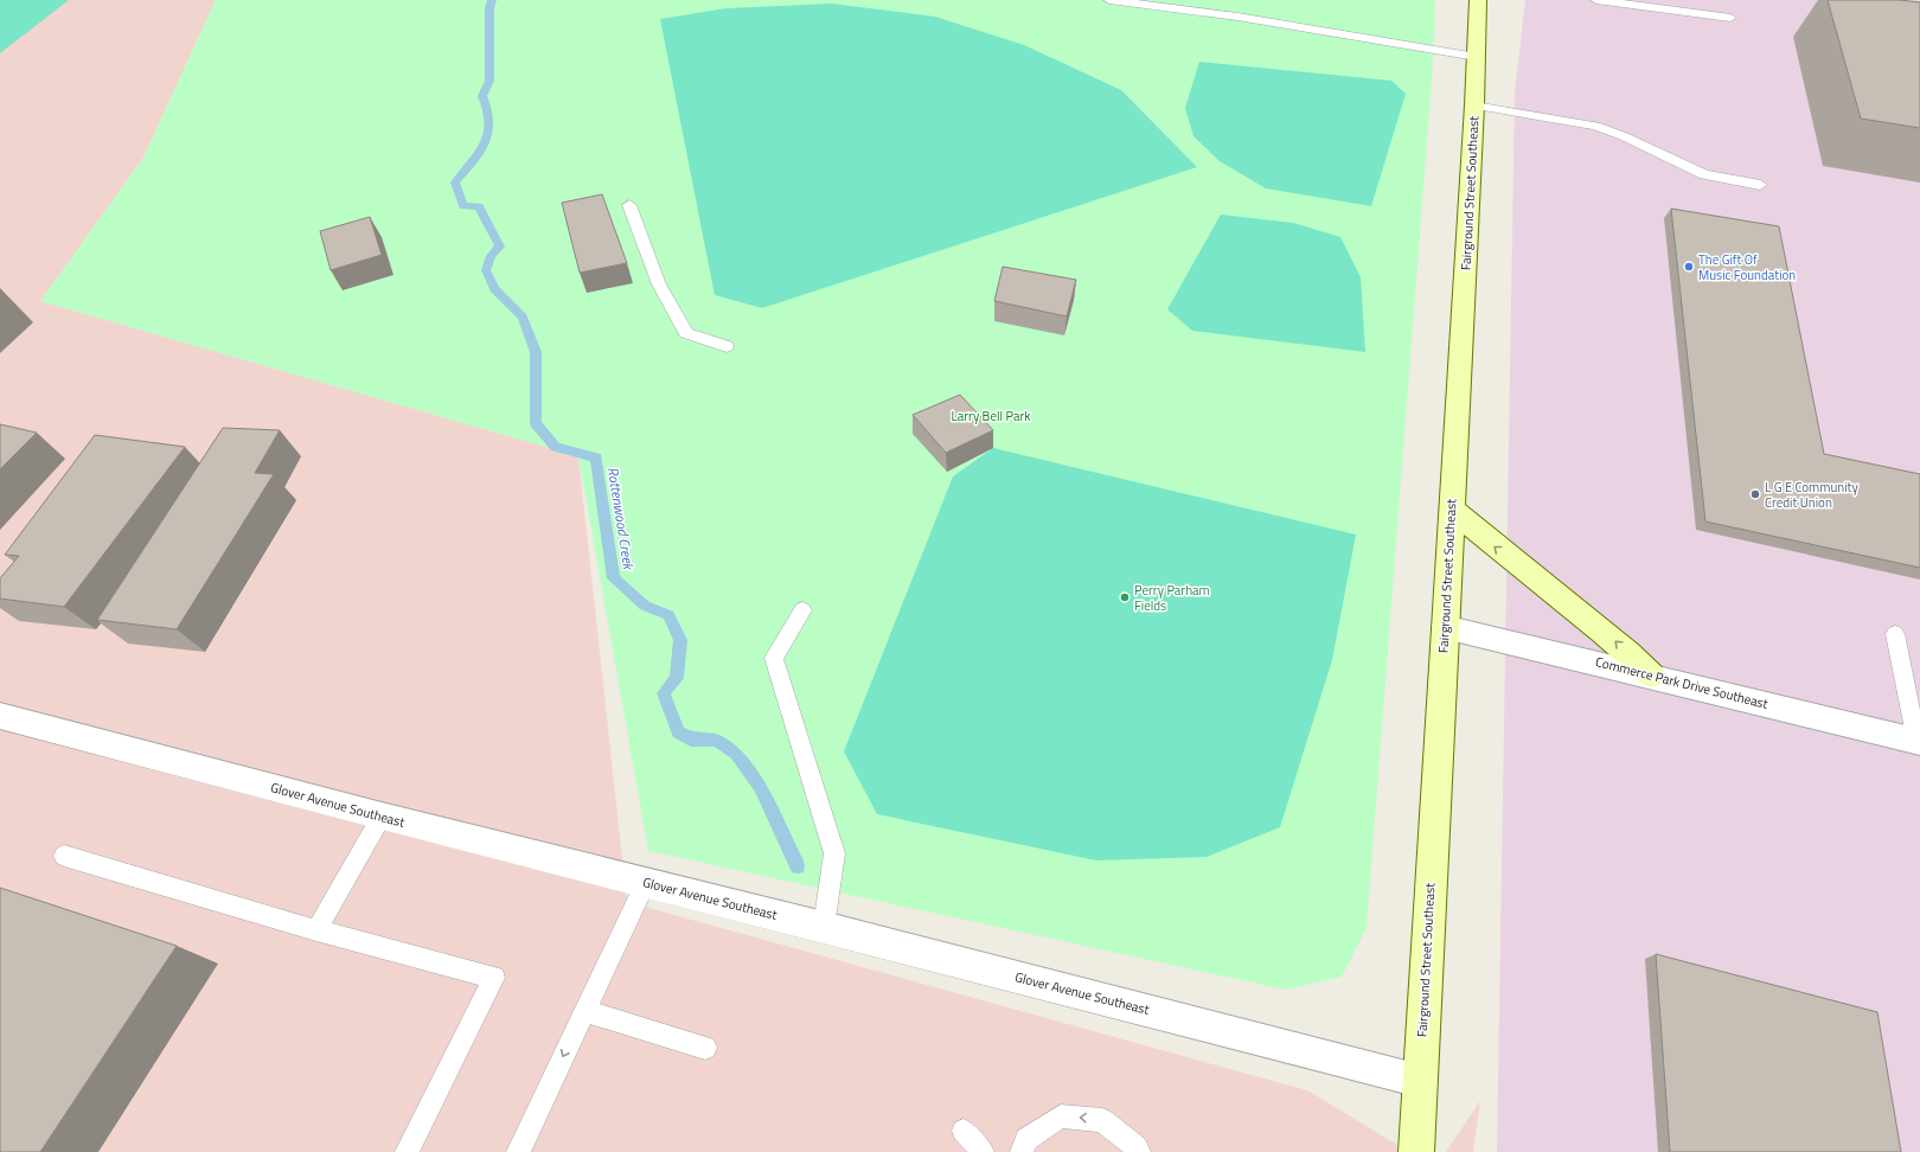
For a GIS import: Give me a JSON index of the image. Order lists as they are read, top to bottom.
{
  "streets": {
    "main road": ["Fairground Street Southeast"],
    "street": ["Commerce Park Drive Southeast", "Glover Avenue Southeast"]
  },
  "crossings": [
    ["Fairground Street Southeast", "Commerce Park Drive Southeast"],
    ["Fairground Street Southeast", "Glover Avenue Southeast"]
  ],
  "water": ["Rottenwood Creek"],
  "parks": ["Larry Bell Park"],
  "places": ["The Gift Of Music Foundation", "L G E Community Credit Union", "Perry Parham Fields"]
}
